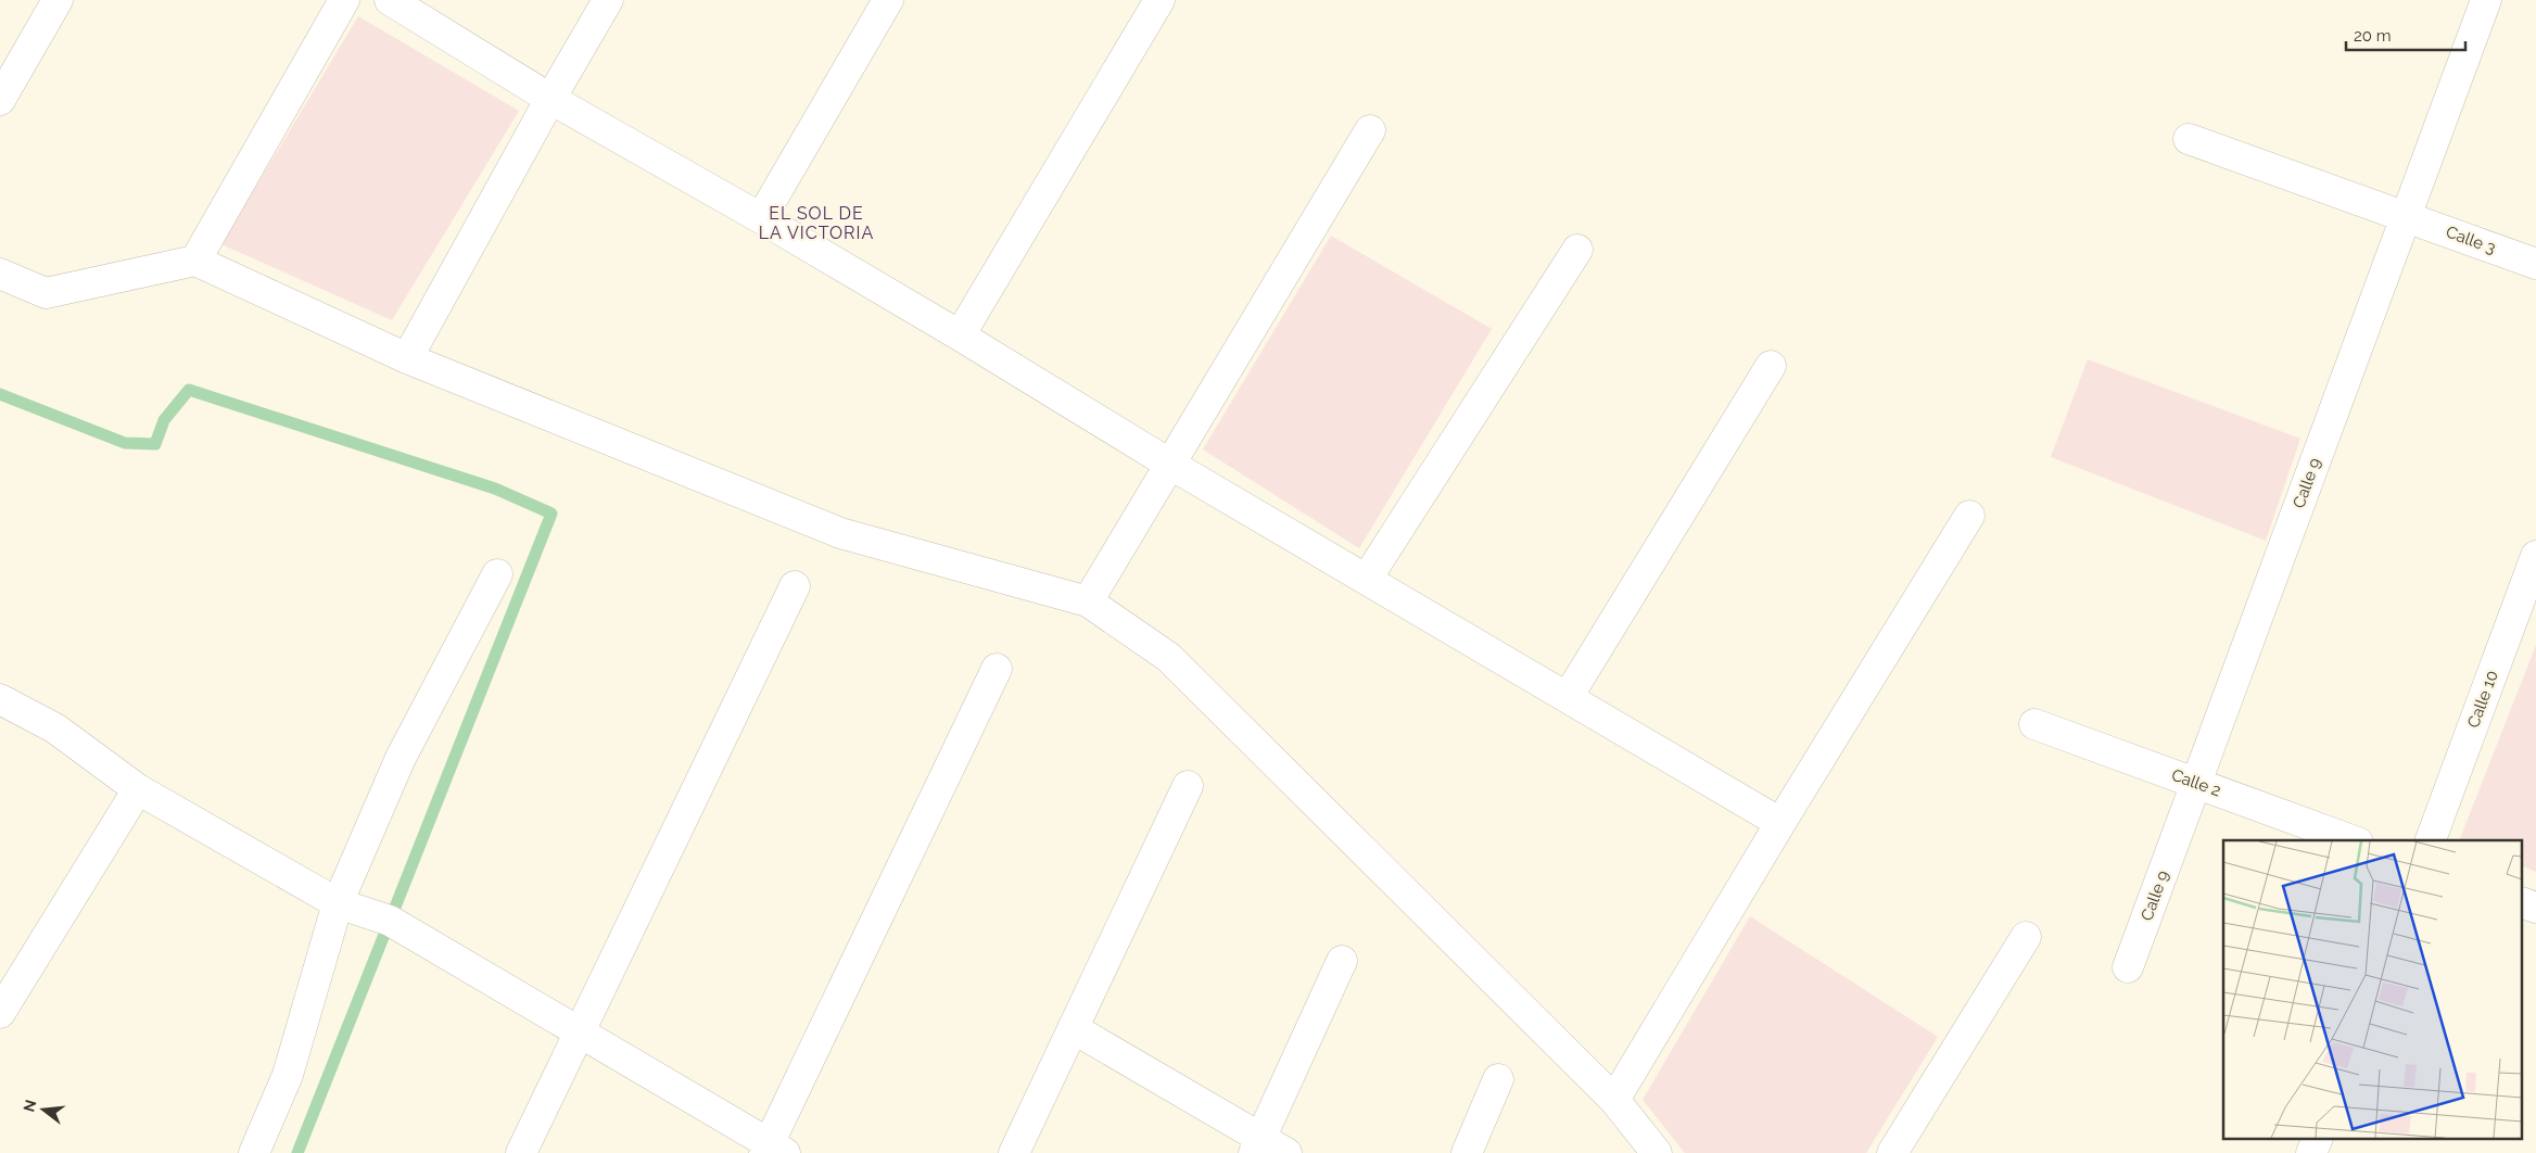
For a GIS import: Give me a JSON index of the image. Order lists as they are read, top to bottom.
{
  "streets": {
    "street": [
      "Calle 3",
      "Calle 9",
      "Calle 10",
      "Calle 2"
    ]
  },
  "crossings": [
    ["Calle 3", "Calle 9"],
    ["Calle 9", "Calle 2"]
  ],
  "districts": ["EL SOL DE LA VICTORIA"],
  "scale_bar": "20 m",
  "north": "left"
}
